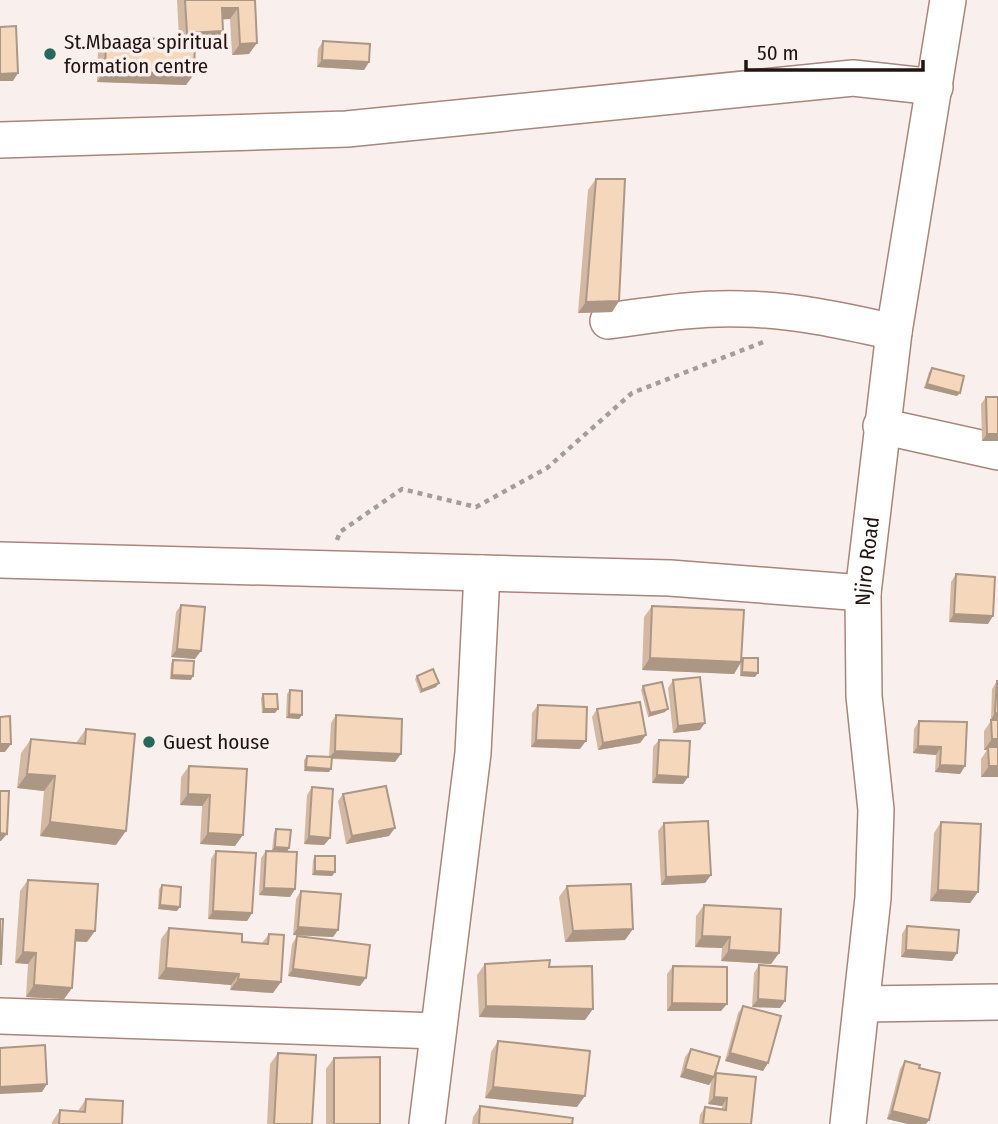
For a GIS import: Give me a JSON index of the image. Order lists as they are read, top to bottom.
{
  "streets": {
    "street": ["Njiro Road"]
  },
  "places": ["St.Mbaaga spiritual formation centre", "Guest house"],
  "scale_bar": "50 m"
}
